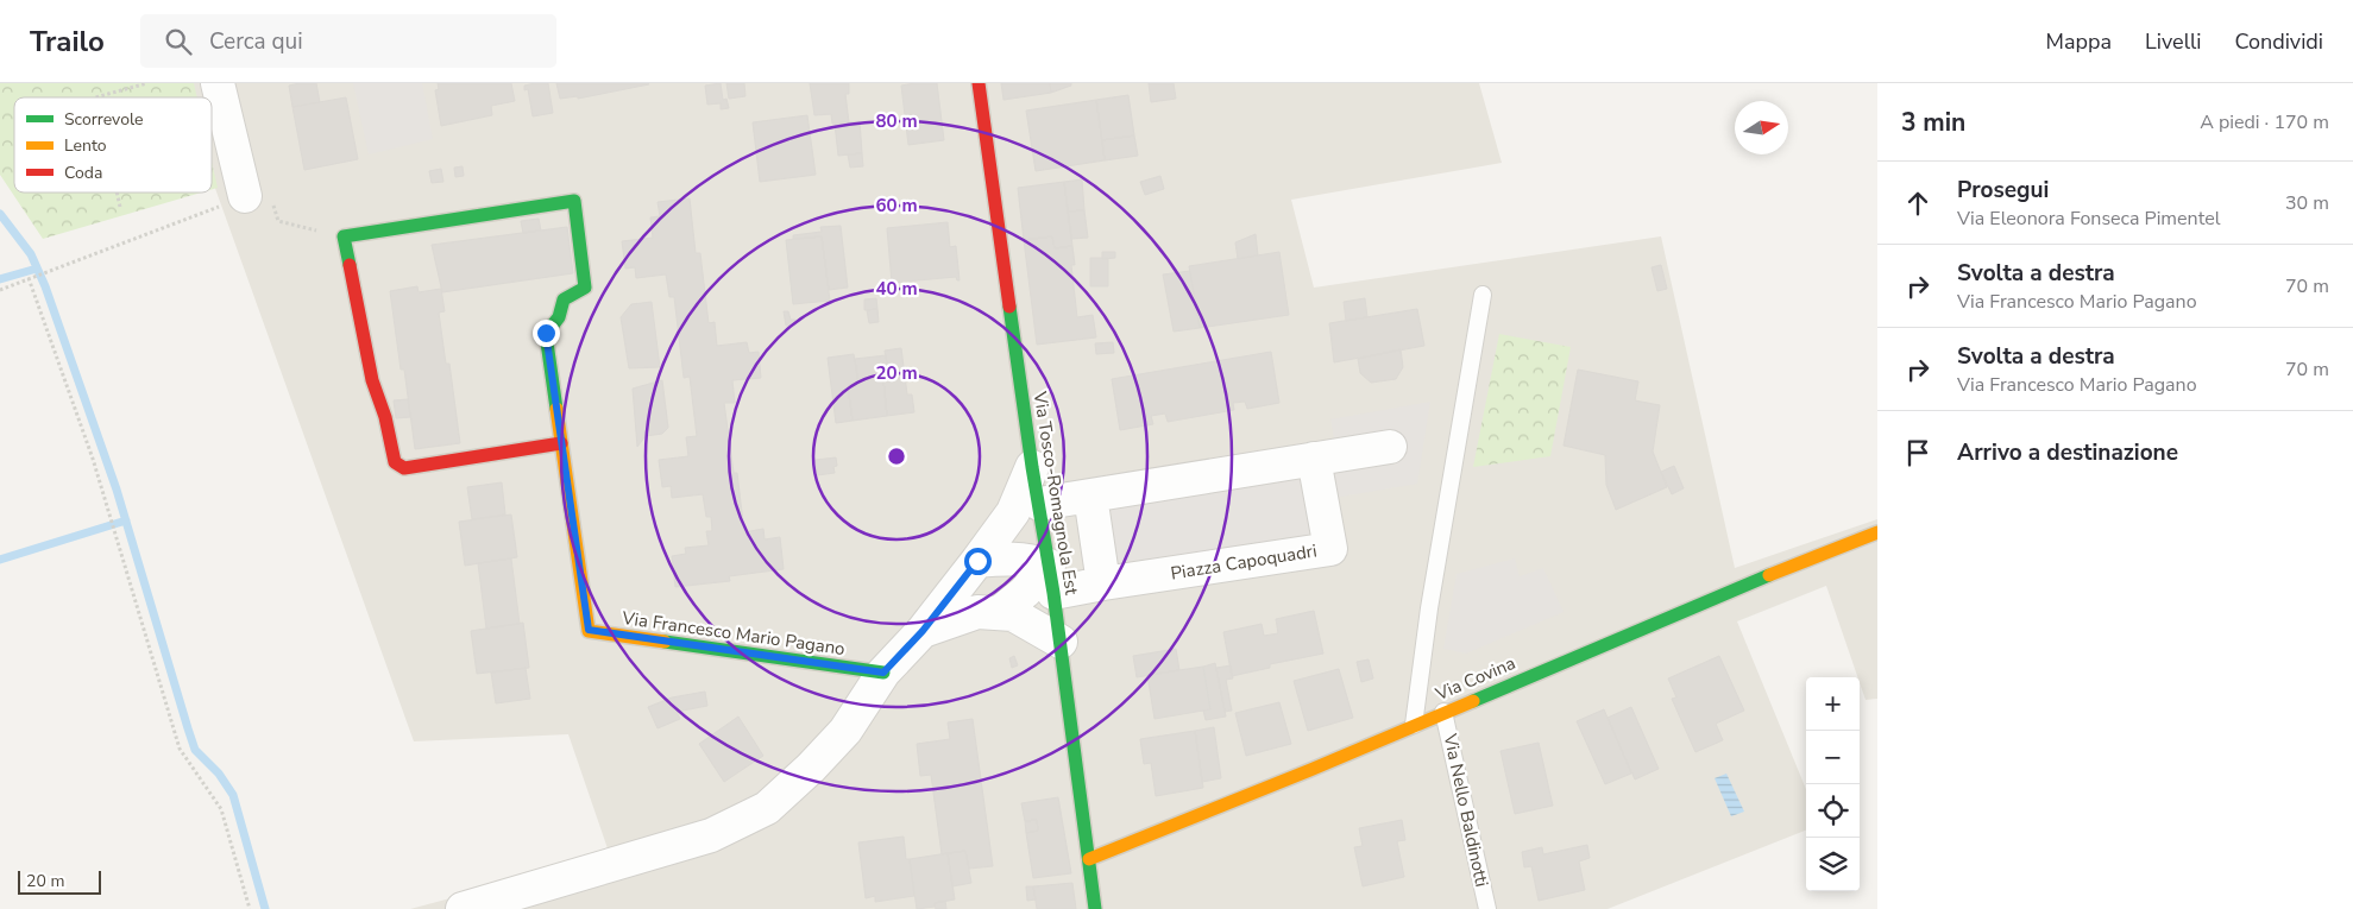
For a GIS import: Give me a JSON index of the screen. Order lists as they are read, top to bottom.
{
  "streets": {
    "street": [
      "Via Tosco-Romagnola Est",
      "Piazza Capoquadri",
      "Via Francesco Mario Pagano",
      "Via Covina"
    ],
    "lane": ["Via Nello Baldinotti"]
  },
  "crossings": [
    ["Via Tosco-Romagnola Est", "Piazza Capoquadri"],
    ["Via Tosco-Romagnola Est", "Via Covina"],
    ["Via Covina", "Via Nello Baldinotti"]
  ],
  "legend": ["Scorrevole", "Lento", "Coda"],
  "scale_bar": "20 m",
  "north": "right",
  "page": {
    "header": "Trailo",
    "search": "Cerca qui",
    "nav": ["Mappa", "Livelli", "Condividi"],
    "heading": ["3 min", "A piedi · 170 m"],
    "list": [
      ["Prosegui", "Via Eleonora Fonseca Pimentel", "30 m"],
      ["Svolta a destra", "Via Francesco Mario Pagano", "70 m"],
      ["Svolta a destra", "Via Francesco Mario Pagano", "70 m"],
      "Arrivo a destinazione"
    ],
    "map_buttons": ["+", "−"],
    "scale": "20 m"
  },
  "rings": [
    "80 m",
    "60 m",
    "40 m",
    "20 m"
  ]
}
